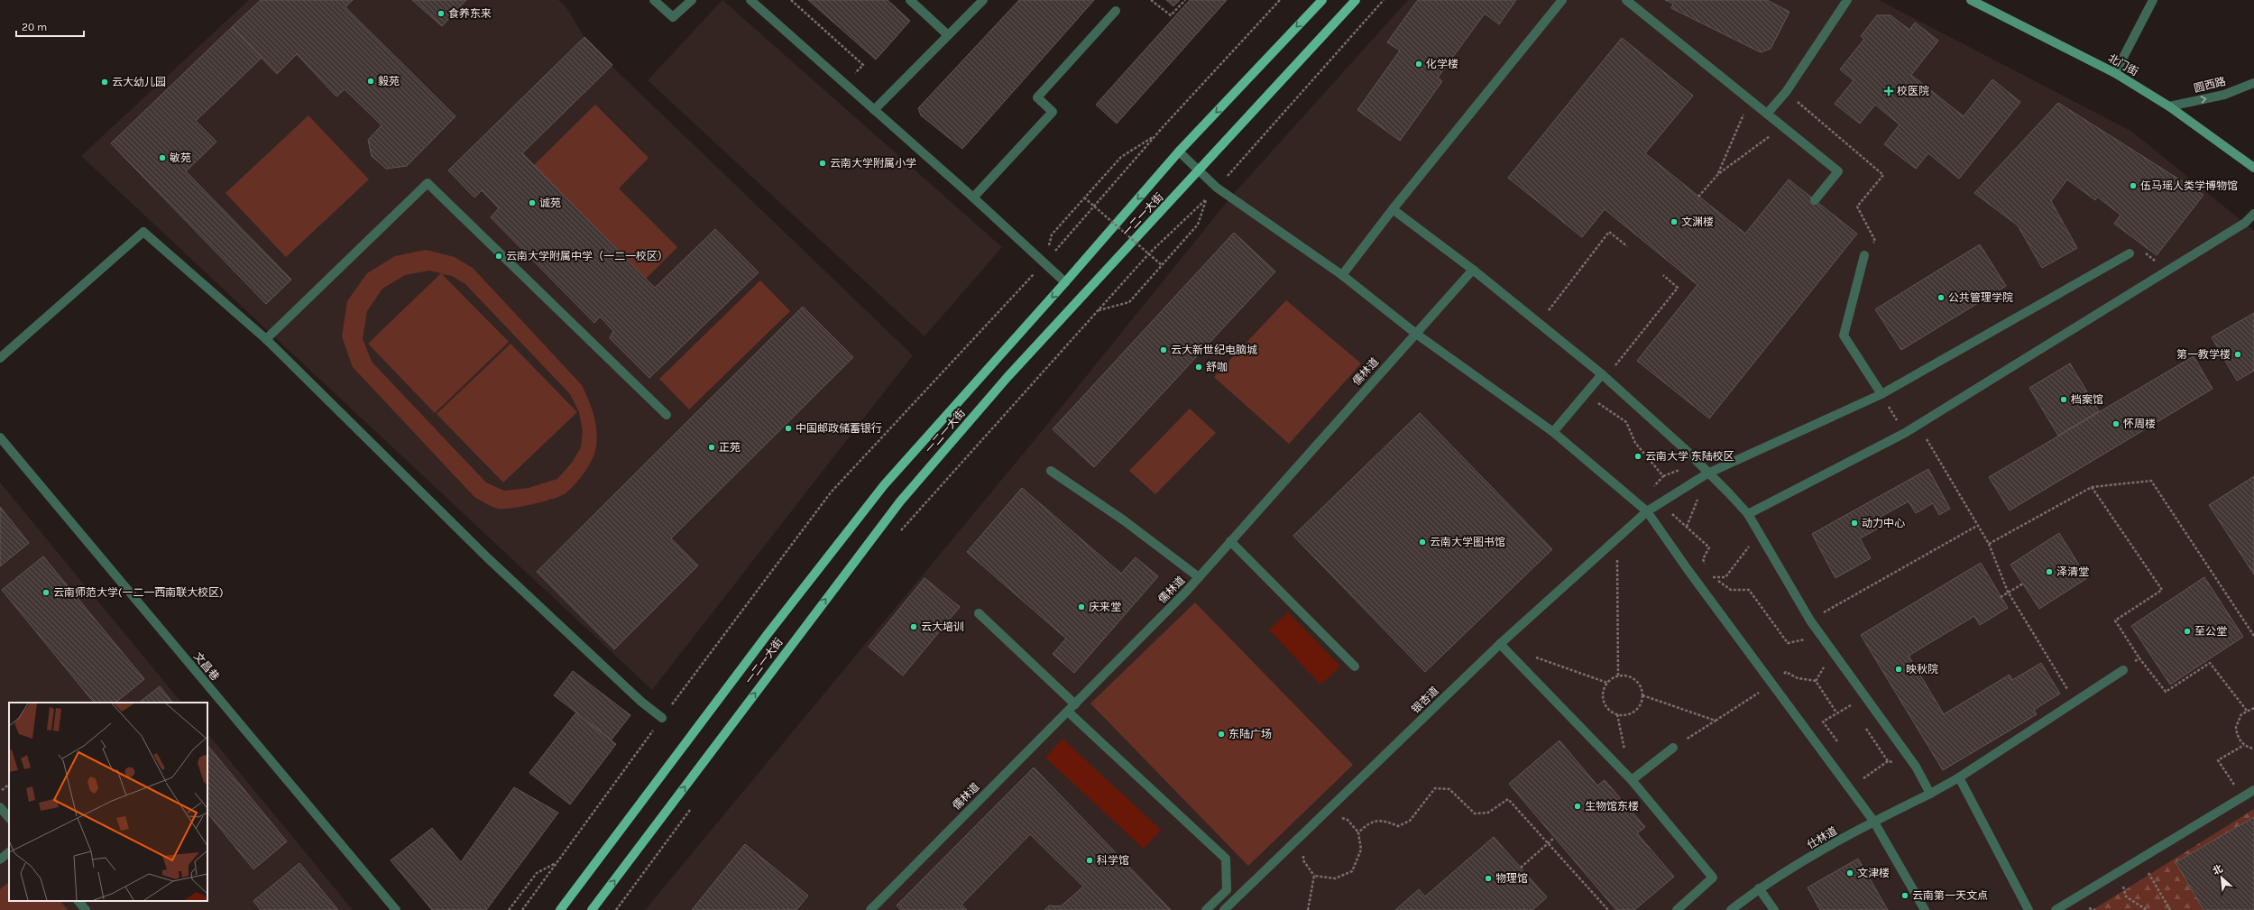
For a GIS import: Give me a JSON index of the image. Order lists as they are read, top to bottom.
{
  "streets": {
    "main road": ["一二一大街"],
    "street": [
      "北门街",
      "圆西路",
      "儒林道",
      "文昌巷",
      "银杏道",
      "仕林道"
    ]
  },
  "crossings": [
    ["北门街", "圆西路"]
  ],
  "one_way": ["圆西路"],
  "places": {
    "other": [
      "食养东来",
      "化学楼",
      "毅苑",
      "云大幼儿园",
      "敏苑",
      "云南大学附属小学",
      "伍马瑶人类学博物馆",
      "诚苑",
      "文渊楼",
      "云南大学附属中学（一二一校区）",
      "公共管理学院",
      "云大新世纪电脑城",
      "第一教学楼",
      "舒咖",
      "档案馆",
      "怀周楼",
      "中国邮政储蓄银行",
      "正苑",
      "云南大学 东陆校区",
      "动力中心",
      "云南大学图书馆",
      "泽清堂",
      "云南师范大学(一二一西南联大校区)",
      "庆来堂",
      "云大培训",
      "至公堂",
      "映秋院",
      "东陆广场",
      "生物馆东楼",
      "科学馆",
      "文津楼",
      "物理馆",
      "云南第一天文点"
    ],
    "health": ["校医院"]
  },
  "scale_bar": "20 m",
  "north": "top left"
}
